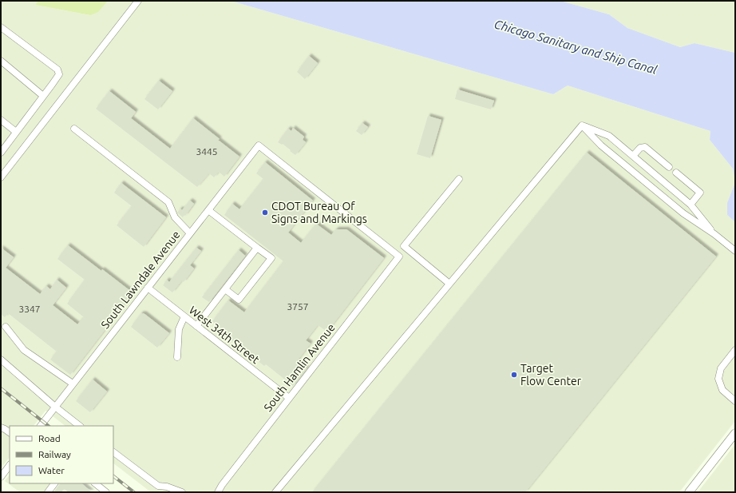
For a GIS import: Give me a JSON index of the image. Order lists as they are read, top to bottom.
{
  "streets": {
    "street": ["South Lawndale Avenue", "West 34th Street", "South Hamlin Avenue"]
  },
  "crossings": [
    ["South Lawndale Avenue", "West 34th Street"],
    ["South Lawndale Avenue", "South Hamlin Avenue"],
    ["West 34th Street", "South Hamlin Avenue"]
  ],
  "water": ["Chicago Sanitary and Ship Canal"],
  "places": ["CDOT Bureau Of Signs and Markings", "Target Flow Center"],
  "house_numbers": ["3445", "3757", "3347"],
  "legend": ["Road", "Railway", "Water"]
}
